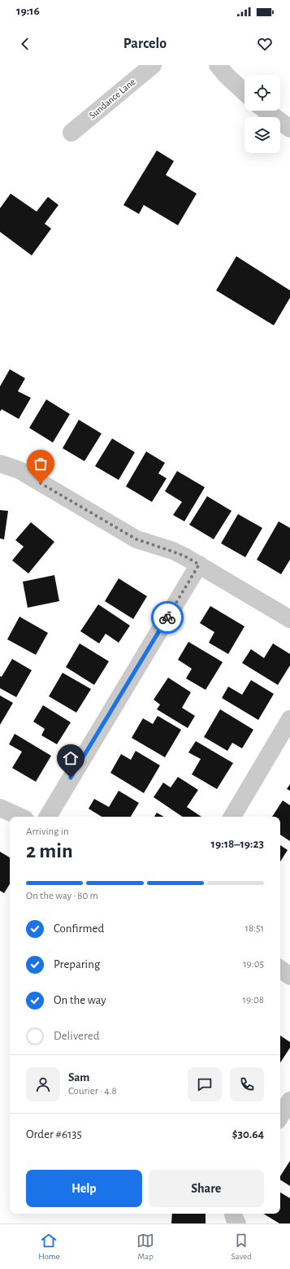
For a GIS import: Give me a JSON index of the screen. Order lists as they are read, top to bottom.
{
  "streets": {
    "street": ["Sundance Lane"]
  },
  "page": {
    "status": "19:16",
    "header": "Parcelo",
    "heading": ["2 min", "Arriving in", "19:18–19:23"],
    "panel": [
      "Sam",
      "Courier · 4.8",
      "Order #6135",
      "$30.64"
    ],
    "bar": "On the way · 80 m",
    "list": [
      ["Confirmed", "18:51"],
      ["Preparing", "19:05"],
      ["On the way", "19:08"],
      "Delivered"
    ],
    "buttons": ["Help", "Share"],
    "tabs": ["Home", "Map", "Saved"]
  }
}
